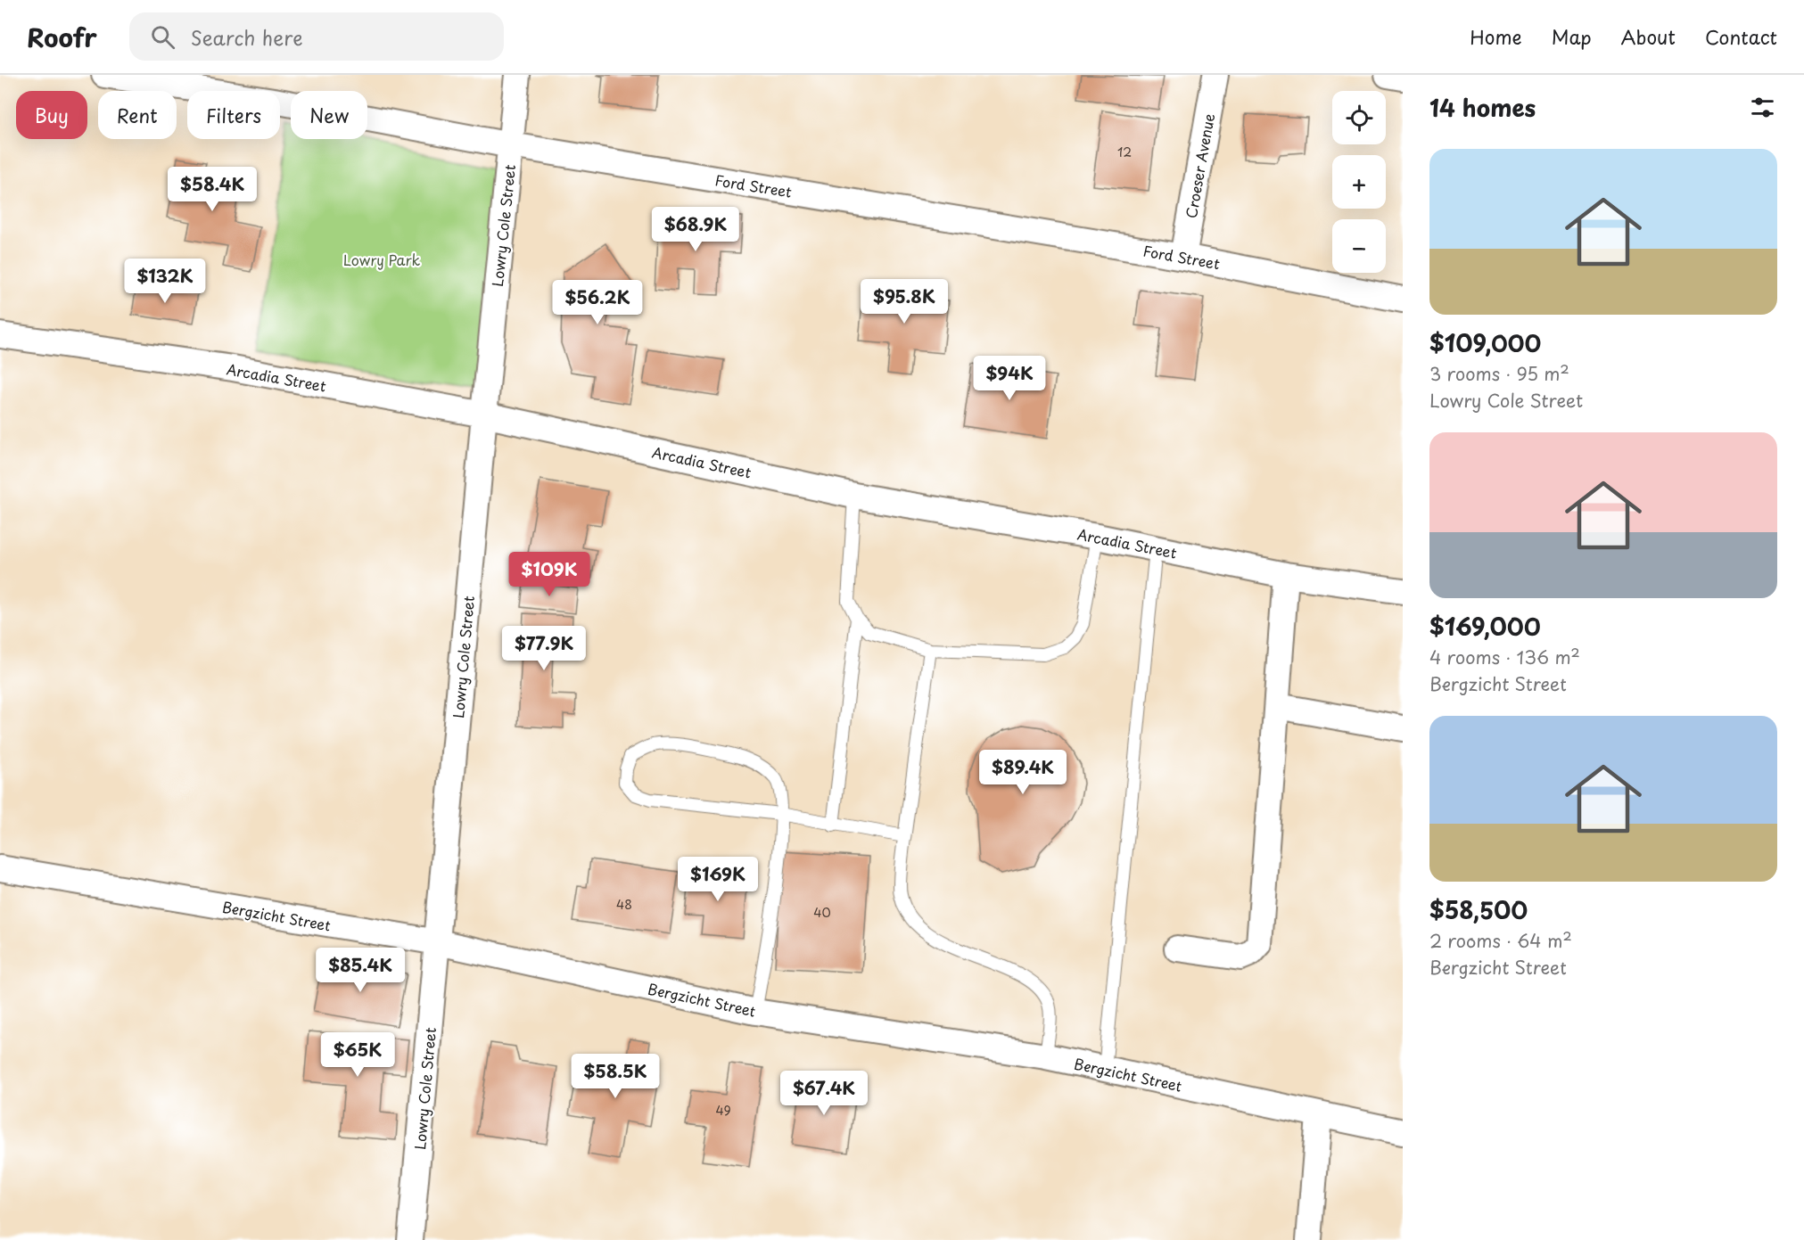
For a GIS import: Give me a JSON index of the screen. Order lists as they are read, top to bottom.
{
  "streets": {
    "street": [
      "Croeser Avenue",
      "Ford Street",
      "Lowry Cole Street",
      "Arcadia Street",
      "Bergzicht Street"
    ]
  },
  "crossings": [
    ["Croeser Avenue", "Ford Street"],
    ["Ford Street", "Lowry Cole Street"],
    ["Lowry Cole Street", "Arcadia Street"],
    ["Lowry Cole Street", "Bergzicht Street"]
  ],
  "parks": ["Lowry Park"],
  "house_numbers": [
    "12",
    "48",
    "40",
    "49"
  ],
  "page": {
    "header": "Roofr",
    "search": "Search here",
    "nav": [
      "Home",
      "Map",
      "About",
      "Contact"
    ],
    "heading": "14 homes",
    "map_buttons": ["+", "−"],
    "chip": [
      "Buy",
      "Rent",
      "Filters",
      "New"
    ],
    "list": [
      {
        "name": "$109,000",
        "note": "3 rooms · 95 m² · Lowry Cole Street"
      },
      {
        "name": "$169,000",
        "note": "4 rooms · 136 m² · Bergzicht Street"
      },
      {
        "name": "$58,500",
        "note": "2 rooms · 64 m² · Bergzicht Street"
      }
    ],
    "price": [
      "$58.4K",
      "$68.9K",
      "$132K",
      "$95.8K",
      "$56.2K",
      "$94K",
      "$109K",
      "$77.9K",
      "$89.4K",
      "$169K",
      "$85.4K",
      "$65K",
      "$58.5K",
      "$67.4K"
    ]
  }
}
